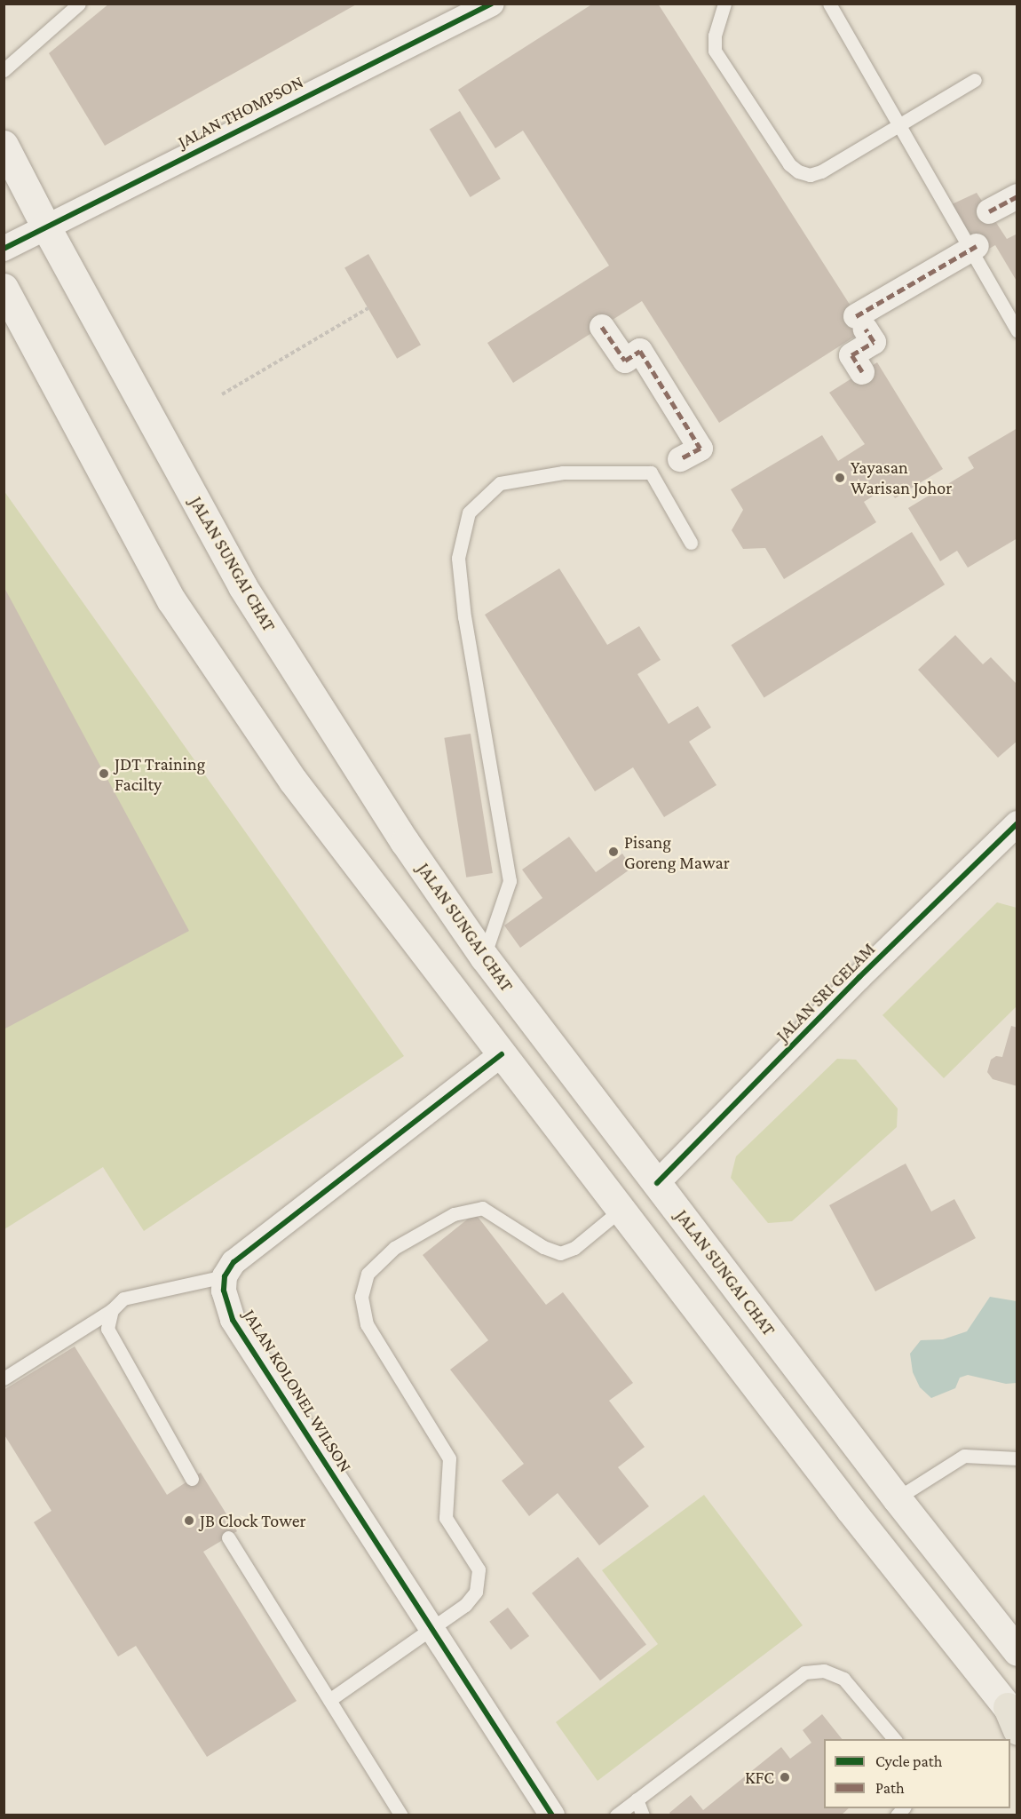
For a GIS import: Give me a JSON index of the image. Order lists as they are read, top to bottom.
{
  "streets": {
    "main road": ["JALAN SUNGAI CHAT"],
    "street": ["JALAN THOMPSON", "JALAN SRI GELAM", "JALAN KOLONEL WILSON"]
  },
  "crossings": [
    ["JALAN THOMPSON", "JALAN SUNGAI CHAT"],
    ["JALAN SUNGAI CHAT", "JALAN SRI GELAM"]
  ],
  "places": [
    "Yayasan Warisan Johor",
    "JDT Training Facilty",
    "Pisang Goreng Mawar",
    "JB Clock Tower",
    "KFC"
  ],
  "legend": ["Cycle path", "Path"]
}
